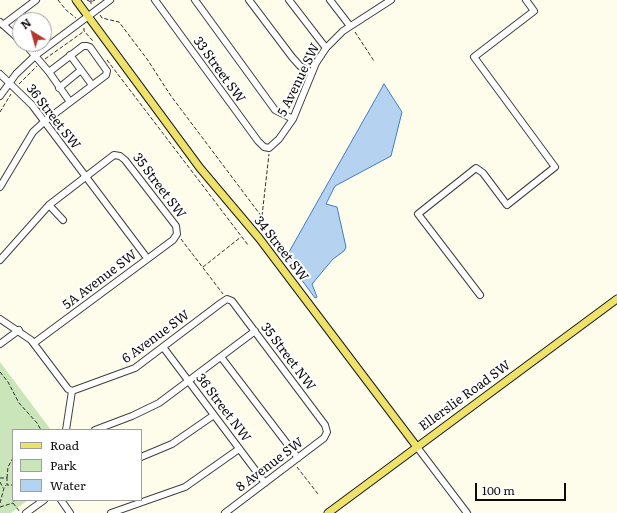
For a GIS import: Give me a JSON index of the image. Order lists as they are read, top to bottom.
{
  "streets": {
    "main road": ["34 Street SW", "Ellerslie Road SW"],
    "street": [
      "33 Street SW",
      "5 Avenue SW",
      "36 Street SW",
      "35 Street SW",
      "5A Avenue SW",
      "6 Avenue SW",
      "35 Street NW",
      "36 Street NW",
      "8 Avenue SW"
    ]
  },
  "crossings": [
    ["33 Street SW", "5 Avenue SW"],
    ["36 Street SW", "35 Street SW"],
    ["36 Street SW", "5A Avenue SW"],
    ["35 Street SW", "5A Avenue SW"],
    ["34 Street SW", "Ellerslie Road SW"],
    ["6 Avenue SW", "35 Street NW"],
    ["6 Avenue SW", "36 Street NW"],
    ["35 Street NW", "8 Avenue SW"],
    ["36 Street NW", "8 Avenue SW"]
  ],
  "legend": ["Road", "Park", "Water"],
  "scale_bar": "100 m",
  "north": "top left"
}
